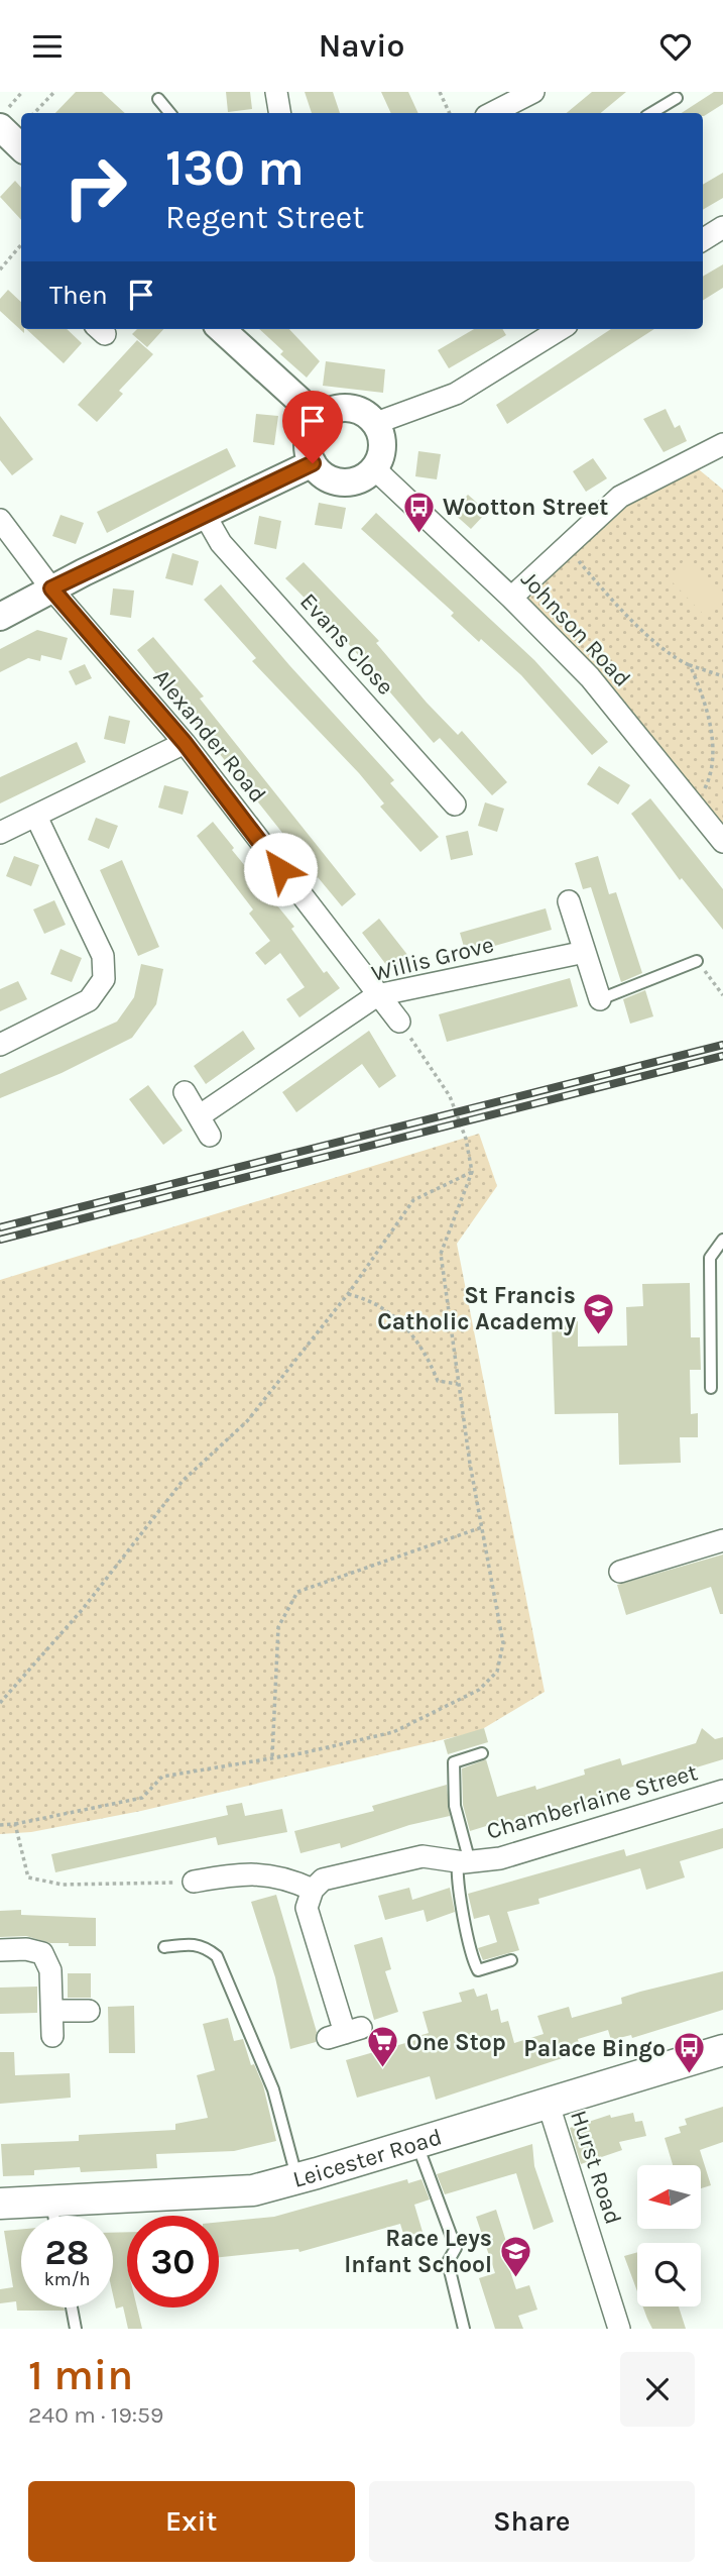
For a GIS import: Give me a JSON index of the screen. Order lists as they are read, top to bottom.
{
  "streets": {
    "main road": ["Leicester Road"],
    "street": [
      "Johnson Road",
      "Evans Close",
      "Alexander Road",
      "Willis Grove",
      "Chamberlaine Street",
      "Hurst Road"
    ]
  },
  "crossings": [
    ["Alexander Road", "Willis Grove"],
    ["Leicester Road", "Hurst Road"]
  ],
  "places": {
    "bus stop": ["Wootton Street", "Palace Bingo"],
    "school or university": ["St Francis Catholic Academy", "Race Leys Infant School"],
    "supermarket": ["One Stop"]
  },
  "north": "left",
  "page": {
    "header": "Navio",
    "turn": ["130 m", "Regent Street"],
    "then": "Then",
    "speed": "28 km/h",
    "limit": "30",
    "heading": ["1 min", "240 m · 19:59"],
    "buttons": ["Exit", "Share"]
  }
}
